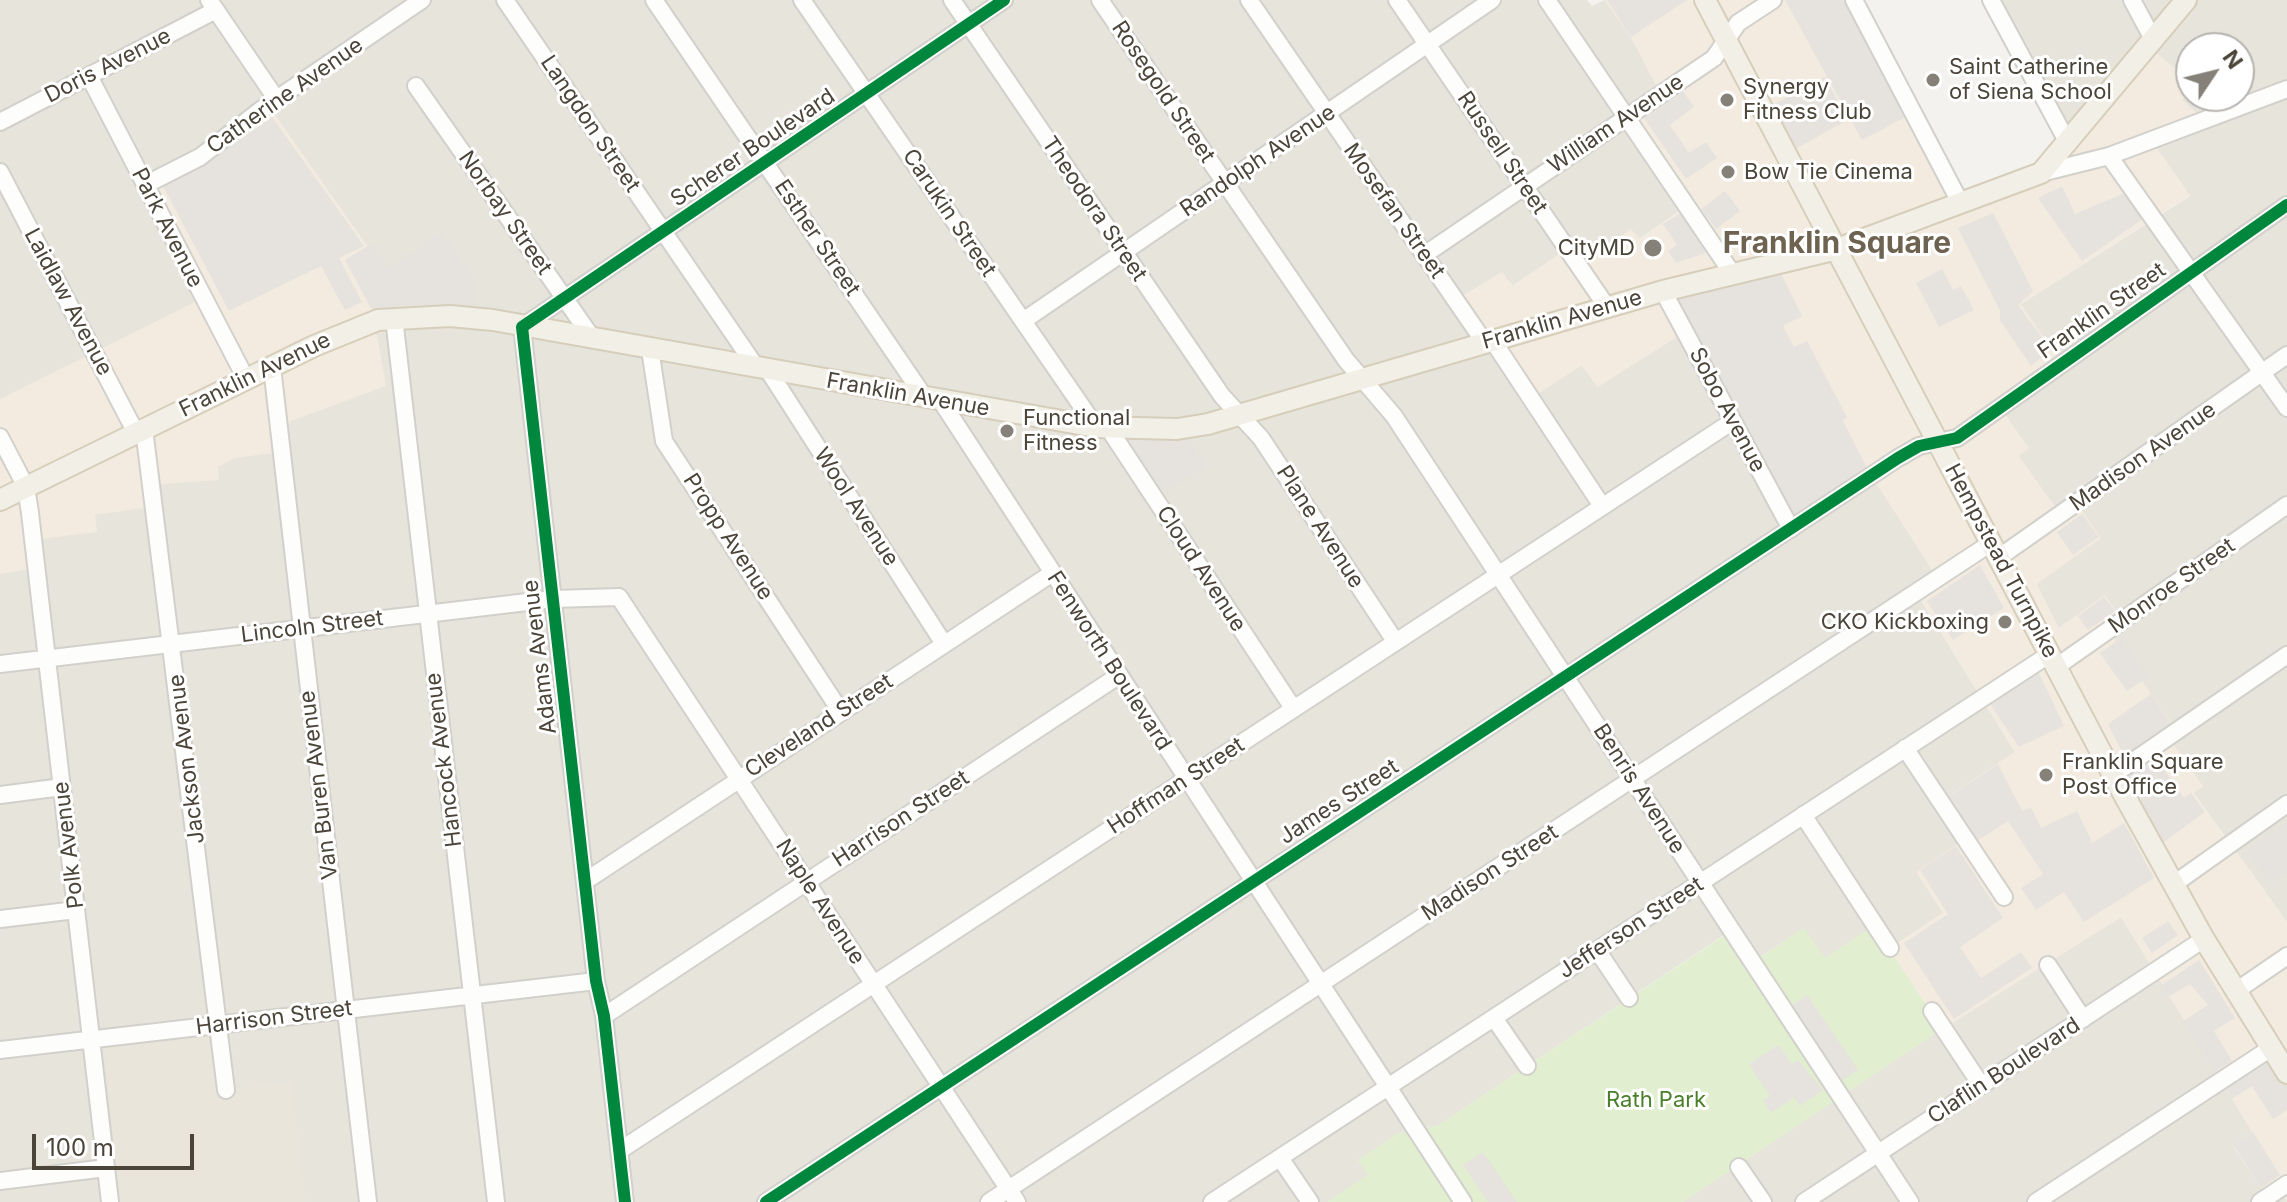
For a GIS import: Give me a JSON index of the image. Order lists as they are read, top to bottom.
{
  "streets": {
    "main road": ["Franklin Avenue", "Hempstead Turnpike"],
    "street": [
      "Doris Avenue",
      "Rosegold Street",
      "Catherine Avenue",
      "Langdon Street",
      "William Avenue",
      "Scherer Boulevard",
      "Russell Street",
      "Randolph Avenue",
      "Theodora Street",
      "Mosefan Street",
      "Norbay Street",
      "Carukin Street",
      "Park Avenue",
      "Esther Street",
      "Laidlaw Avenue",
      "Franklin Street",
      "Sobo Avenue",
      "Madison Avenue",
      "Wool Avenue",
      "Plane Avenue",
      "Propp Avenue",
      "Cloud Avenue",
      "Monroe Street",
      "Lincoln Street",
      "Adams Avenue",
      "Fenworth Boulevard",
      "Cleveland Street",
      "Jackson Avenue",
      "Hancock Avenue",
      "Van Buren Avenue",
      "Hoffman Street",
      "Benris Avenue",
      "James Street",
      "Harrison Street",
      "Polk Avenue",
      "Madison Street",
      "Naple Avenue",
      "Jefferson Street",
      "Claflin Boulevard"
    ]
  },
  "crossings": [
    ["Doris Avenue", "Park Avenue"],
    ["Rosegold Street", "Randolph Avenue"],
    ["Rosegold Street", "Franklin Avenue"],
    ["Rosegold Street", "Benris Avenue"],
    ["Catherine Avenue", "Park Avenue"],
    ["Langdon Street", "Scherer Boulevard"],
    ["Langdon Street", "Franklin Avenue"],
    ["Langdon Street", "Wool Avenue"],
    ["William Avenue", "Russell Street"],
    ["William Avenue", "Mosefan Street"],
    ["William Avenue", "Hempstead Turnpike"],
    ["Scherer Boulevard", "Theodora Street"],
    ["Scherer Boulevard", "Norbay Street"],
    ["Scherer Boulevard", "Carukin Street"],
    ["Scherer Boulevard", "Esther Street"],
    ["Scherer Boulevard", "Franklin Avenue"],
    ["Scherer Boulevard", "Adams Avenue"],
    ["Russell Street", "Randolph Avenue"],
    ["Russell Street", "Franklin Avenue"],
    ["Randolph Avenue", "Theodora Street"],
    ["Randolph Avenue", "Mosefan Street"],
    ["Randolph Avenue", "Carukin Street"],
    ["Theodora Street", "Franklin Avenue"],
    ["Theodora Street", "Plane Avenue"],
    ["Mosefan Street", "Franklin Avenue"],
    ["Mosefan Street", "Hoffman Street"],
    ["Norbay Street", "Franklin Avenue"],
    ["Carukin Street", "Franklin Avenue"],
    ["Carukin Street", "Cloud Avenue"],
    ["Park Avenue", "Franklin Avenue"],
    ["Esther Street", "Franklin Avenue"],
    ["Esther Street", "Fenworth Boulevard"],
    ["Laidlaw Avenue", "Franklin Avenue"],
    ["Laidlaw Avenue", "Jackson Avenue"],
    ["Franklin Street", "Hempstead Turnpike"],
    ["Franklin Street", "James Street"],
    ["Franklin Avenue", "Sobo Avenue"],
    ["Franklin Avenue", "Wool Avenue"],
    ["Franklin Avenue", "Plane Avenue"],
    ["Franklin Avenue", "Propp Avenue"],
    ["Franklin Avenue", "Hempstead Turnpike"],
    ["Franklin Avenue", "Cloud Avenue"],
    ["Franklin Avenue", "Adams Avenue"],
    ["Franklin Avenue", "Fenworth Boulevard"],
    ["Franklin Avenue", "Jackson Avenue"],
    ["Franklin Avenue", "Hancock Avenue"],
    ["Franklin Avenue", "Van Buren Avenue"],
    ["Franklin Avenue", "Benris Avenue"],
    ["Franklin Avenue", "Polk Avenue"],
    ["Sobo Avenue", "Hoffman Street"],
    ["Sobo Avenue", "James Street"],
    ["Madison Avenue", "Hempstead Turnpike"],
    ["Madison Avenue", "Madison Street"],
    ["Wool Avenue", "Cleveland Street"],
    ["Plane Avenue", "Hoffman Street"],
    ["Propp Avenue", "Cleveland Street"],
    ["Hempstead Turnpike", "Monroe Street"],
    ["Hempstead Turnpike", "James Street"],
    ["Hempstead Turnpike", "Madison Street"],
    ["Hempstead Turnpike", "Jefferson Street"],
    ["Hempstead Turnpike", "Claflin Boulevard"],
    ["Cloud Avenue", "Hoffman Street"],
    ["Monroe Street", "Jefferson Street"],
    ["Lincoln Street", "Adams Avenue"],
    ["Lincoln Street", "Jackson Avenue"],
    ["Lincoln Street", "Hancock Avenue"],
    ["Lincoln Street", "Van Buren Avenue"],
    ["Lincoln Street", "Polk Avenue"],
    ["Lincoln Street", "Naple Avenue"],
    ["Adams Avenue", "Cleveland Street"],
    ["Adams Avenue", "Harrison Street"],
    ["Fenworth Boulevard", "Cleveland Street"],
    ["Fenworth Boulevard", "Hoffman Street"],
    ["Fenworth Boulevard", "James Street"],
    ["Fenworth Boulevard", "Harrison Street"],
    ["Fenworth Boulevard", "Madison Street"],
    ["Fenworth Boulevard", "Jefferson Street"],
    ["Cleveland Street", "Naple Avenue"],
    ["Jackson Avenue", "Harrison Street"],
    ["Hancock Avenue", "Harrison Street"],
    ["Van Buren Avenue", "Harrison Street"],
    ["Hoffman Street", "Benris Avenue"],
    ["Hoffman Street", "Naple Avenue"],
    ["Benris Avenue", "James Street"],
    ["Benris Avenue", "Madison Street"],
    ["Benris Avenue", "Jefferson Street"],
    ["Benris Avenue", "Claflin Boulevard"],
    ["James Street", "Naple Avenue"],
    ["Harrison Street", "Polk Avenue"],
    ["Harrison Street", "Naple Avenue"],
    ["Madison Street", "Naple Avenue"]
  ],
  "districts": ["Franklin Square"],
  "parks": ["Rath Park"],
  "places": [
    "Saint Catherine of Siena School",
    "Synergy Fitness Club",
    "Bow Tie Cinema",
    "CityMD",
    "Functional Fitness",
    "CKO Kickboxing",
    "Franklin Square Post Office"
  ],
  "scale_bar": "100 m",
  "north": "top right"
}
